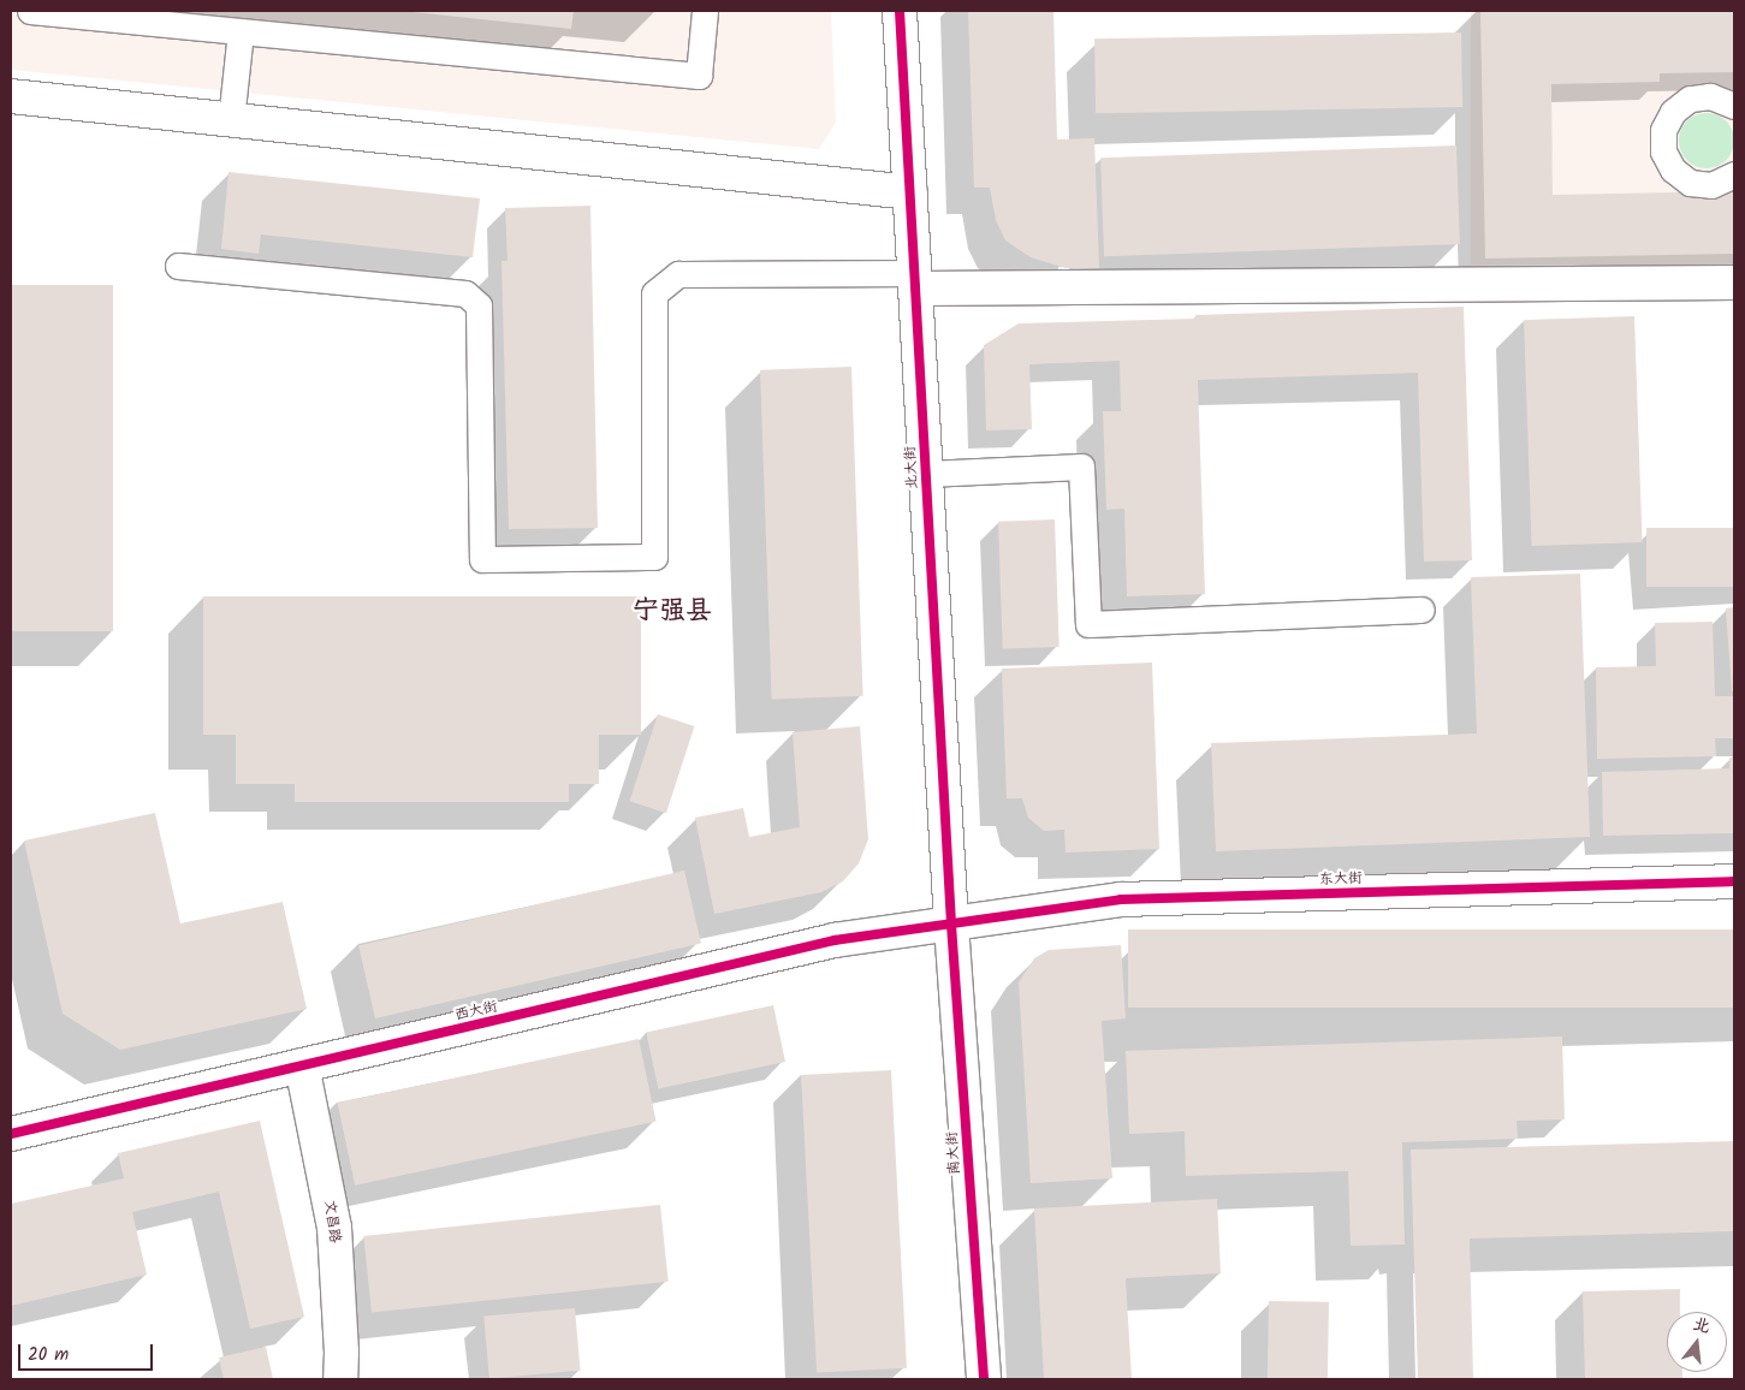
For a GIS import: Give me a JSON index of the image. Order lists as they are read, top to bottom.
{
  "streets": {
    "street": [
      "北大街",
      "东大街",
      "西大街",
      "南大街",
      "文昌路"
    ]
  },
  "crossings": [
    ["北大街", "东大街"],
    ["北大街", "西大街"],
    ["北大街", "南大街"],
    ["东大街", "西大街"],
    ["东大街", "南大街"],
    ["西大街", "南大街"],
    ["西大街", "文昌路"]
  ],
  "districts": ["宁强县"],
  "scale_bar": "20 m",
  "north": "top"
}
